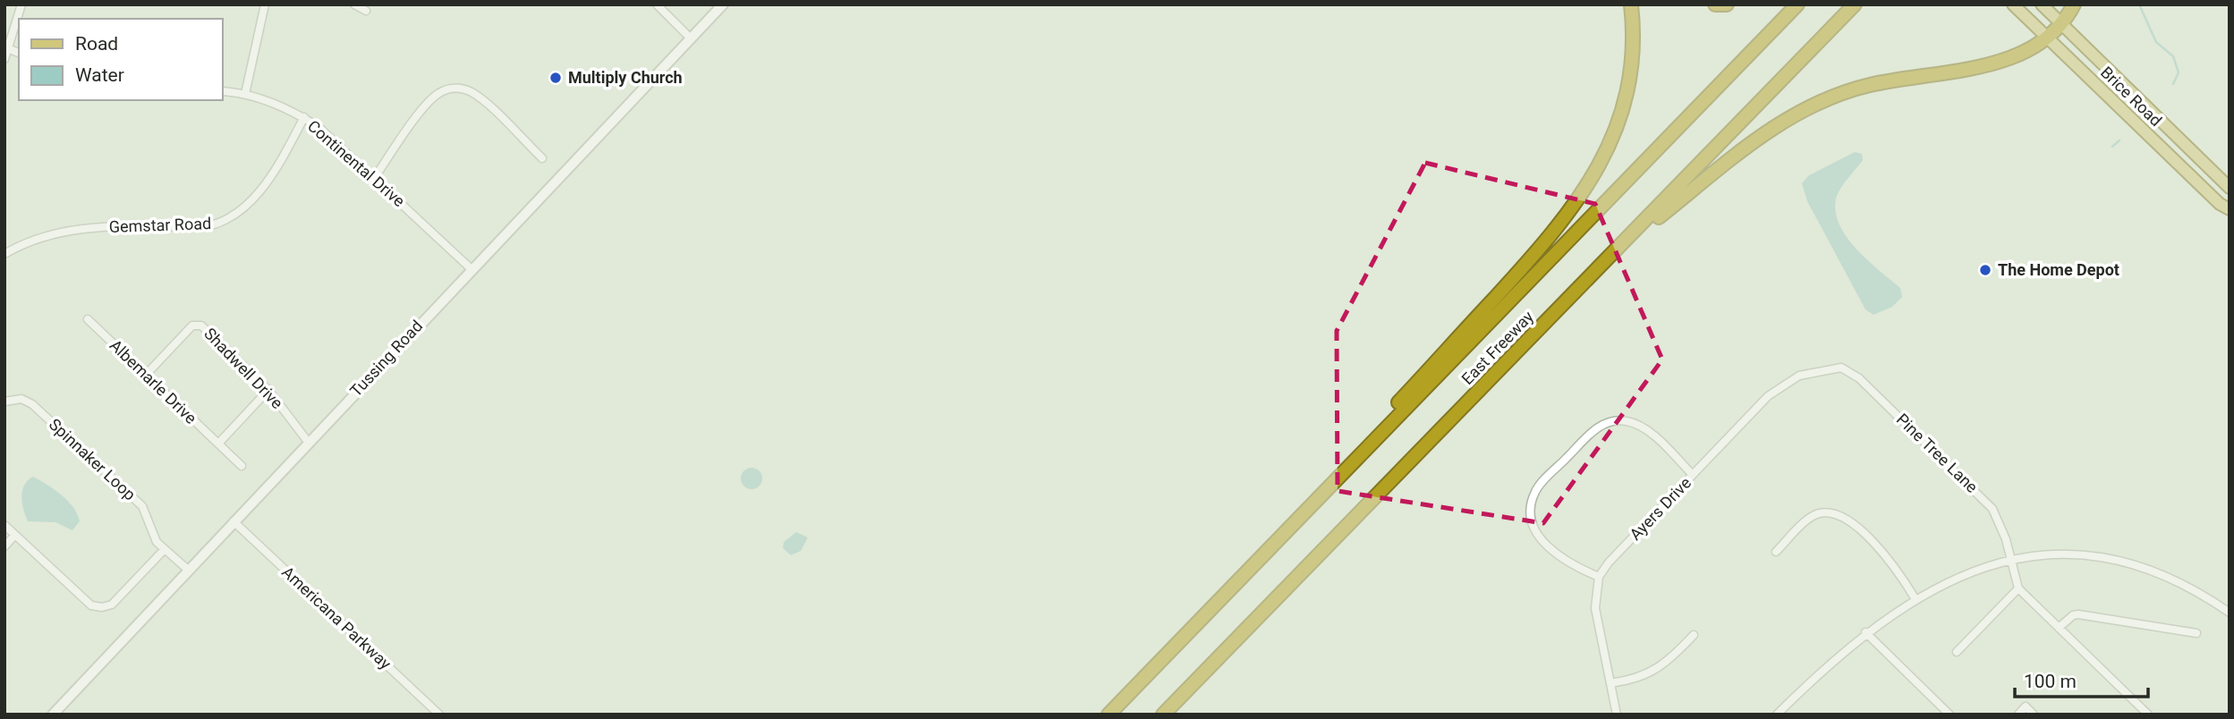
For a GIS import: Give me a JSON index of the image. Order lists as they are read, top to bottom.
{
  "streets": {
    "highway": ["East Freeway"],
    "main road": ["Brice Road", "Tussing Road"],
    "street": [
      "Continental Drive",
      "Gemstar Road",
      "Shadwell Drive",
      "Albemarle Drive",
      "Pine Tree Lane",
      "Spinnaker Loop",
      "Ayers Drive",
      "Americana Parkway"
    ]
  },
  "crossings": [
    ["Continental Drive", "Gemstar Road"],
    ["Continental Drive", "Tussing Road"],
    ["Tussing Road", "Shadwell Drive"],
    ["Tussing Road", "Spinnaker Loop"],
    ["Tussing Road", "Americana Parkway"],
    ["Shadwell Drive", "Albemarle Drive"],
    ["Pine Tree Lane", "Ayers Drive"]
  ],
  "places": ["Multiply Church", "The Home Depot"],
  "legend": ["Road", "Water"],
  "scale_bar": "100 m"
}
